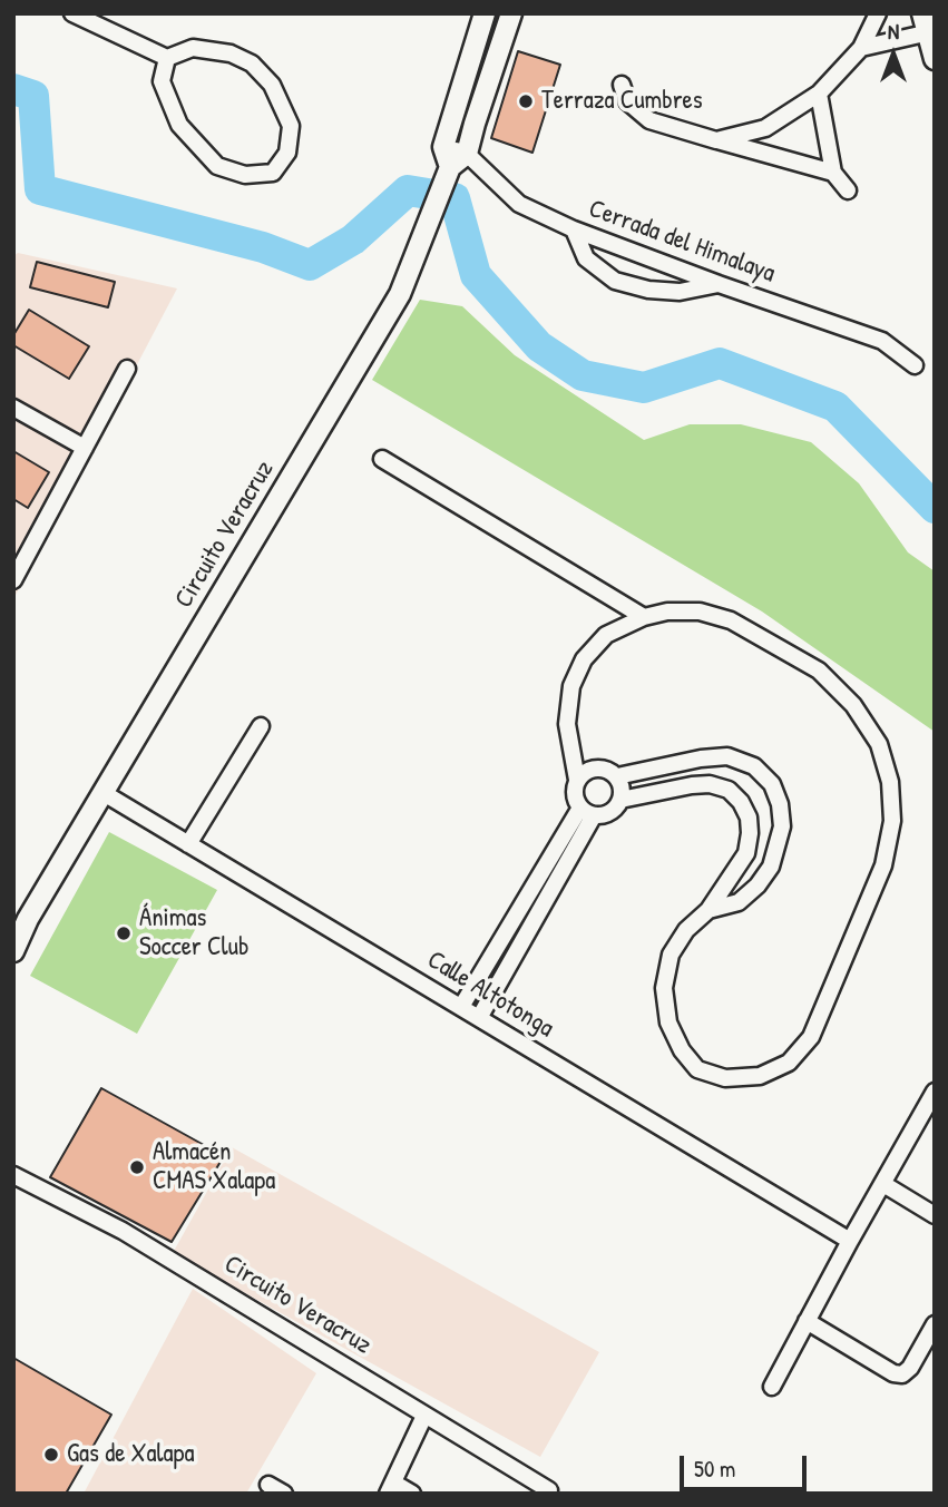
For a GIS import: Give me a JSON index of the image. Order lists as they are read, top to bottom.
{
  "streets": {
    "street": ["Cerrada del Himalaya", "Circuito Veracruz", "Calle Altotonga"]
  },
  "crossings": [
    ["Cerrada del Himalaya", "Circuito Veracruz"],
    ["Circuito Veracruz", "Calle Altotonga"]
  ],
  "places": [
    "Terraza Cumbres",
    "Ánimas Soccer Club",
    "Almacén CMAS Xalapa",
    "Gas de Xalapa"
  ],
  "scale_bar": "50 m",
  "north": "top"
}
